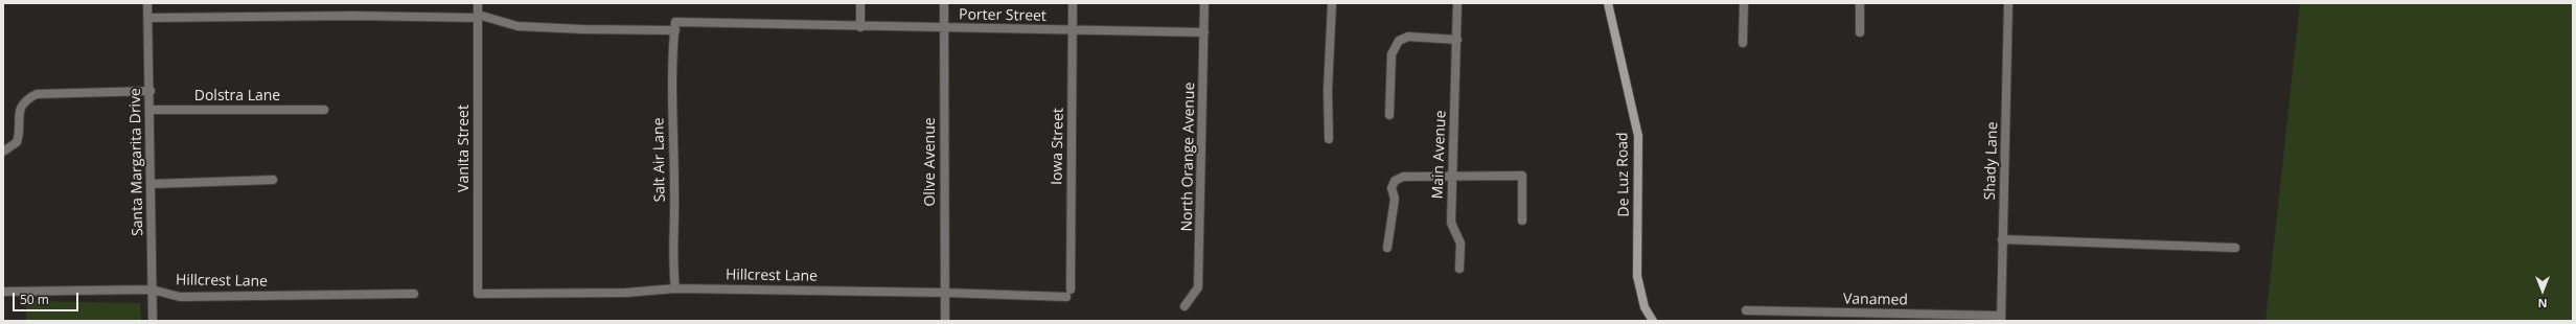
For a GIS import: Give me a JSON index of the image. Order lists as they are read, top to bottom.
{
  "streets": {
    "main road": ["De Luz Road"],
    "street": [
      "Porter Street",
      "Dolstra Lane",
      "Iowa Street",
      "Vanita Street",
      "Main Avenue",
      "North Orange Avenue",
      "Salt Air Lane",
      "Shady Lane",
      "Santa Margarita Drive",
      "Olive Avenue",
      "Hillcrest Lane",
      "Vanamed"
    ]
  },
  "crossings": [
    ["Porter Street", "Iowa Street"],
    ["Porter Street", "Vanita Street"],
    ["Porter Street", "North Orange Avenue"],
    ["Porter Street", "Salt Air Lane"],
    ["Porter Street", "Santa Margarita Drive"],
    ["Porter Street", "Olive Avenue"],
    ["Dolstra Lane", "Santa Margarita Drive"],
    ["Iowa Street", "Hillcrest Lane"],
    ["Vanita Street", "Hillcrest Lane"],
    ["Salt Air Lane", "Hillcrest Lane"],
    ["Shady Lane", "Vanamed"],
    ["Santa Margarita Drive", "Hillcrest Lane"],
    ["Olive Avenue", "Hillcrest Lane"]
  ],
  "scale_bar": "50 m",
  "north": "bottom"
}
